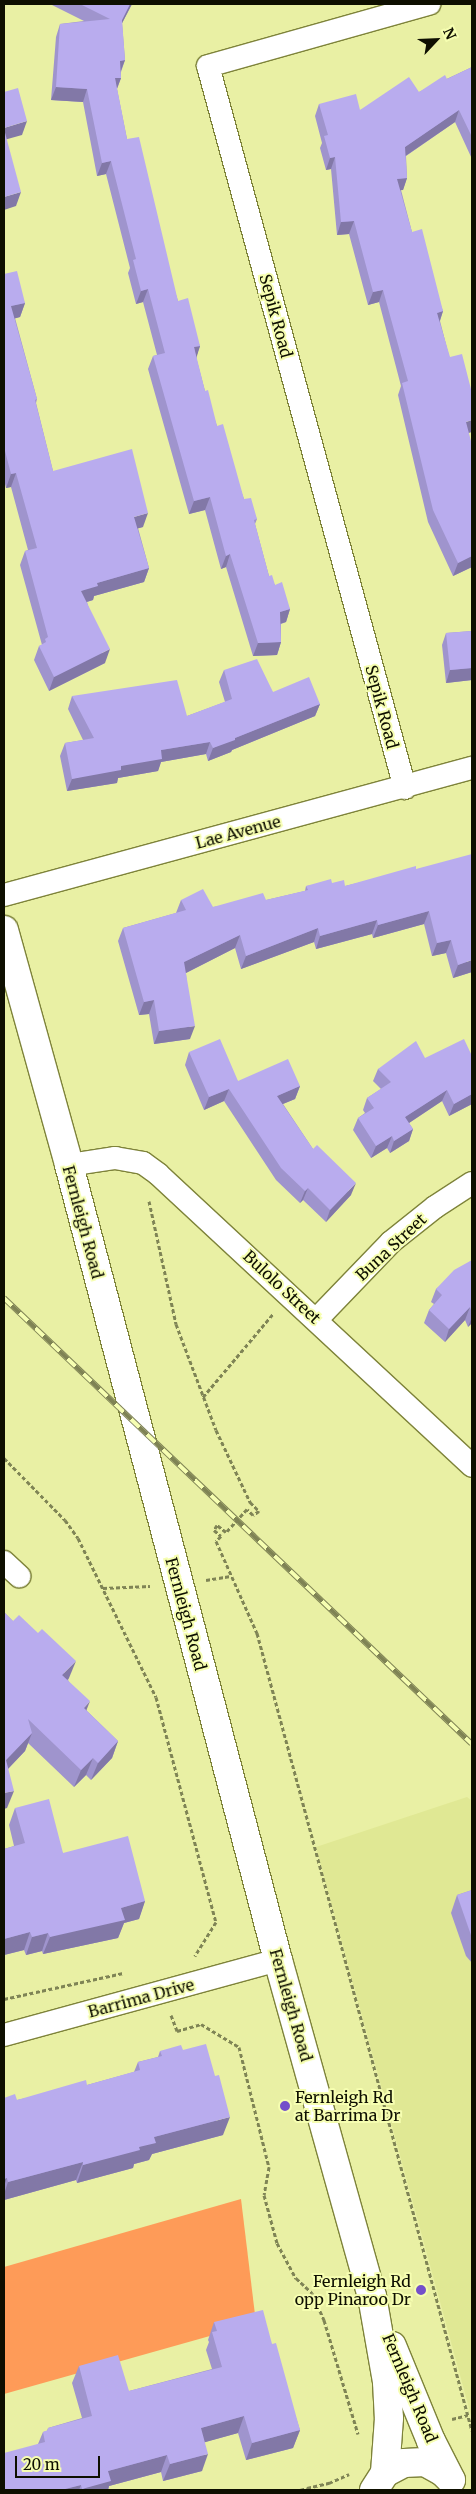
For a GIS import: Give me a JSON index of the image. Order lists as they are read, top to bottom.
{
  "streets": {
    "street": [
      "Sepik Road",
      "Lae Avenue",
      "Fernleigh Road",
      "Buna Street",
      "Bulolo Street",
      "Barrima Drive"
    ]
  },
  "crossings": [
    ["Sepik Road", "Lae Avenue"],
    ["Fernleigh Road", "Bulolo Street"],
    ["Fernleigh Road", "Barrima Drive"],
    ["Buna Street", "Bulolo Street"]
  ],
  "places": ["Fernleigh Rd at Barrima Dr", "Fernleigh Rd opp Pinaroo Dr"],
  "scale_bar": "20 m",
  "north": "top right"
}
